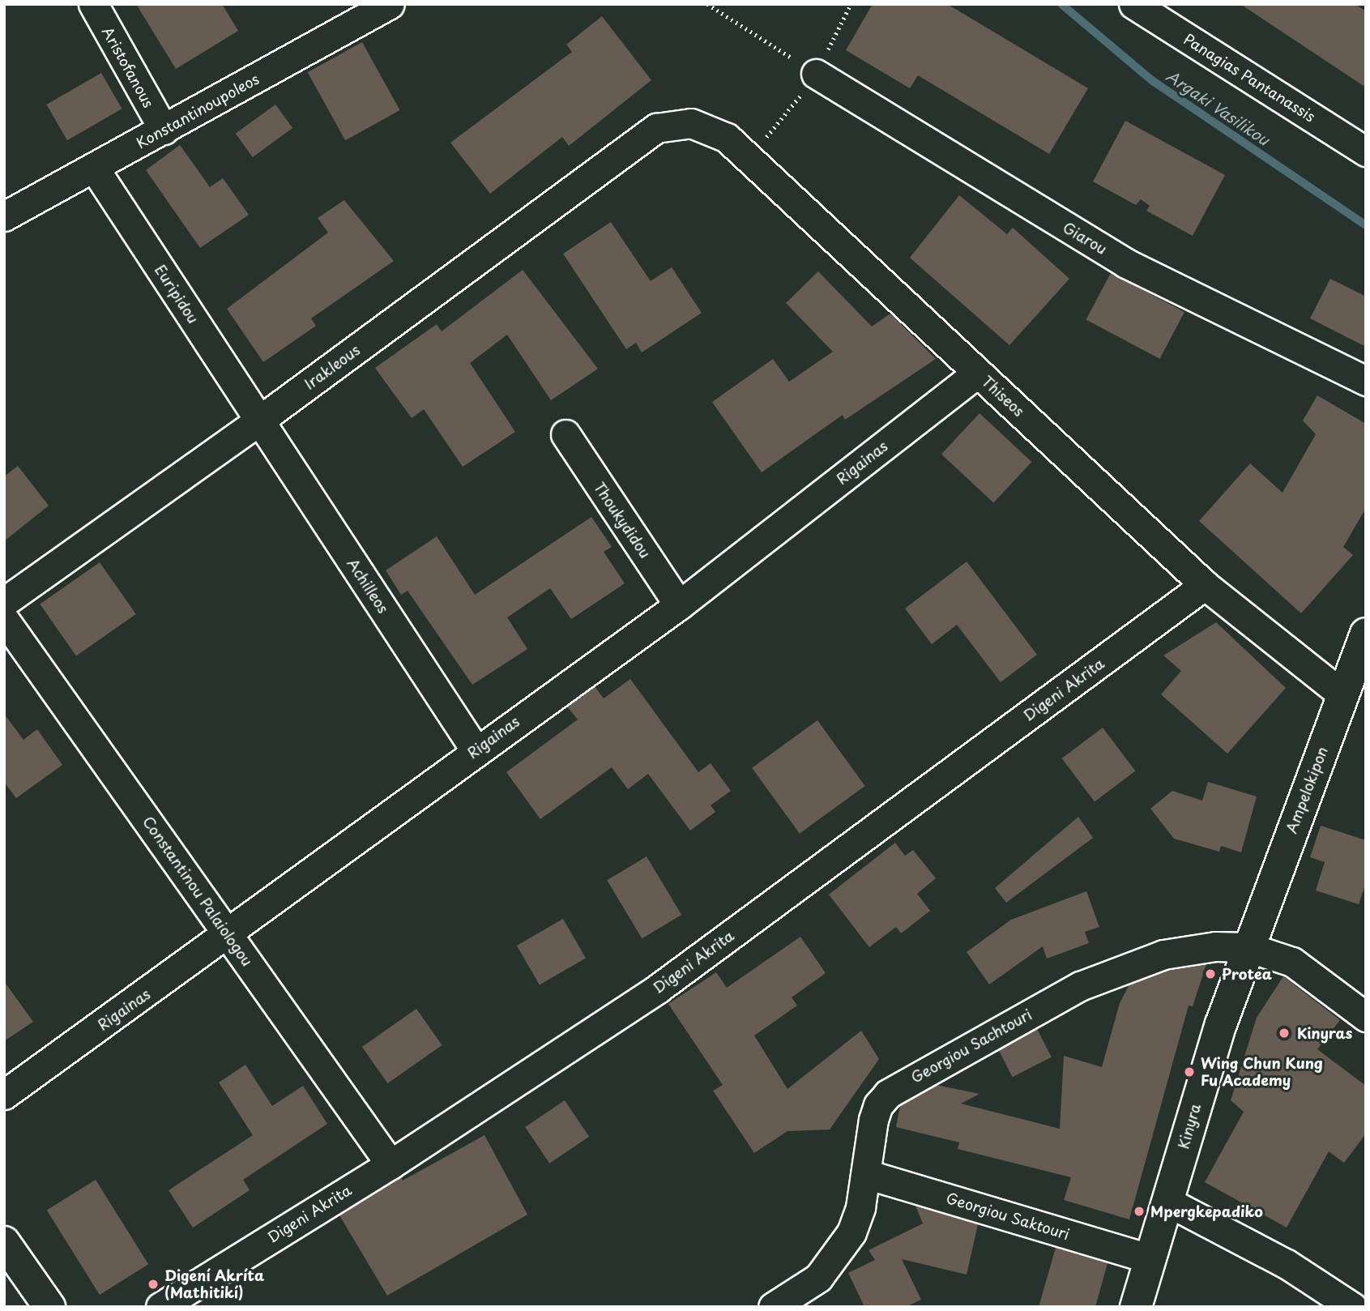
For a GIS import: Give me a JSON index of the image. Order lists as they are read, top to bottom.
{
  "streets": {
    "street": [
      "Aristofanous",
      "Panagias Pantanassis",
      "Konstantinoupoleos",
      "Giarou",
      "Euripidou",
      "Irakleous",
      "Thiseos",
      "Rigainas",
      "Thoukydidou",
      "Achilleos",
      "Digeni Akrita",
      "Ampelokipon",
      "Constantinou Palaiologou",
      "Georgiou Sachtouri",
      "Kinyra",
      "Georgiou Saktouri"
    ]
  },
  "crossings": [
    ["Aristofanous", "Konstantinoupoleos"],
    ["Konstantinoupoleos", "Euripidou"],
    ["Euripidou", "Irakleous"],
    ["Euripidou", "Achilleos"],
    ["Irakleous", "Thiseos"],
    ["Irakleous", "Achilleos"],
    ["Thiseos", "Rigainas"],
    ["Thiseos", "Digeni Akrita"],
    ["Thiseos", "Ampelokipon"],
    ["Rigainas", "Thoukydidou"],
    ["Rigainas", "Achilleos"],
    ["Rigainas", "Constantinou Palaiologou"],
    ["Digeni Akrita", "Constantinou Palaiologou"],
    ["Ampelokipon", "Georgiou Sachtouri"],
    ["Ampelokipon", "Kinyra"],
    ["Georgiou Sachtouri", "Kinyra"],
    ["Georgiou Sachtouri", "Georgiou Saktouri"],
    ["Kinyra", "Georgiou Saktouri"]
  ],
  "water": ["Argaki Vasilikou"],
  "places": [
    "Protea",
    "Kinyras",
    "Wing Chun Kung Fu Academy",
    "Mpergkepadiko",
    "Digení Akríta (Mathitikí)"
  ]
}
